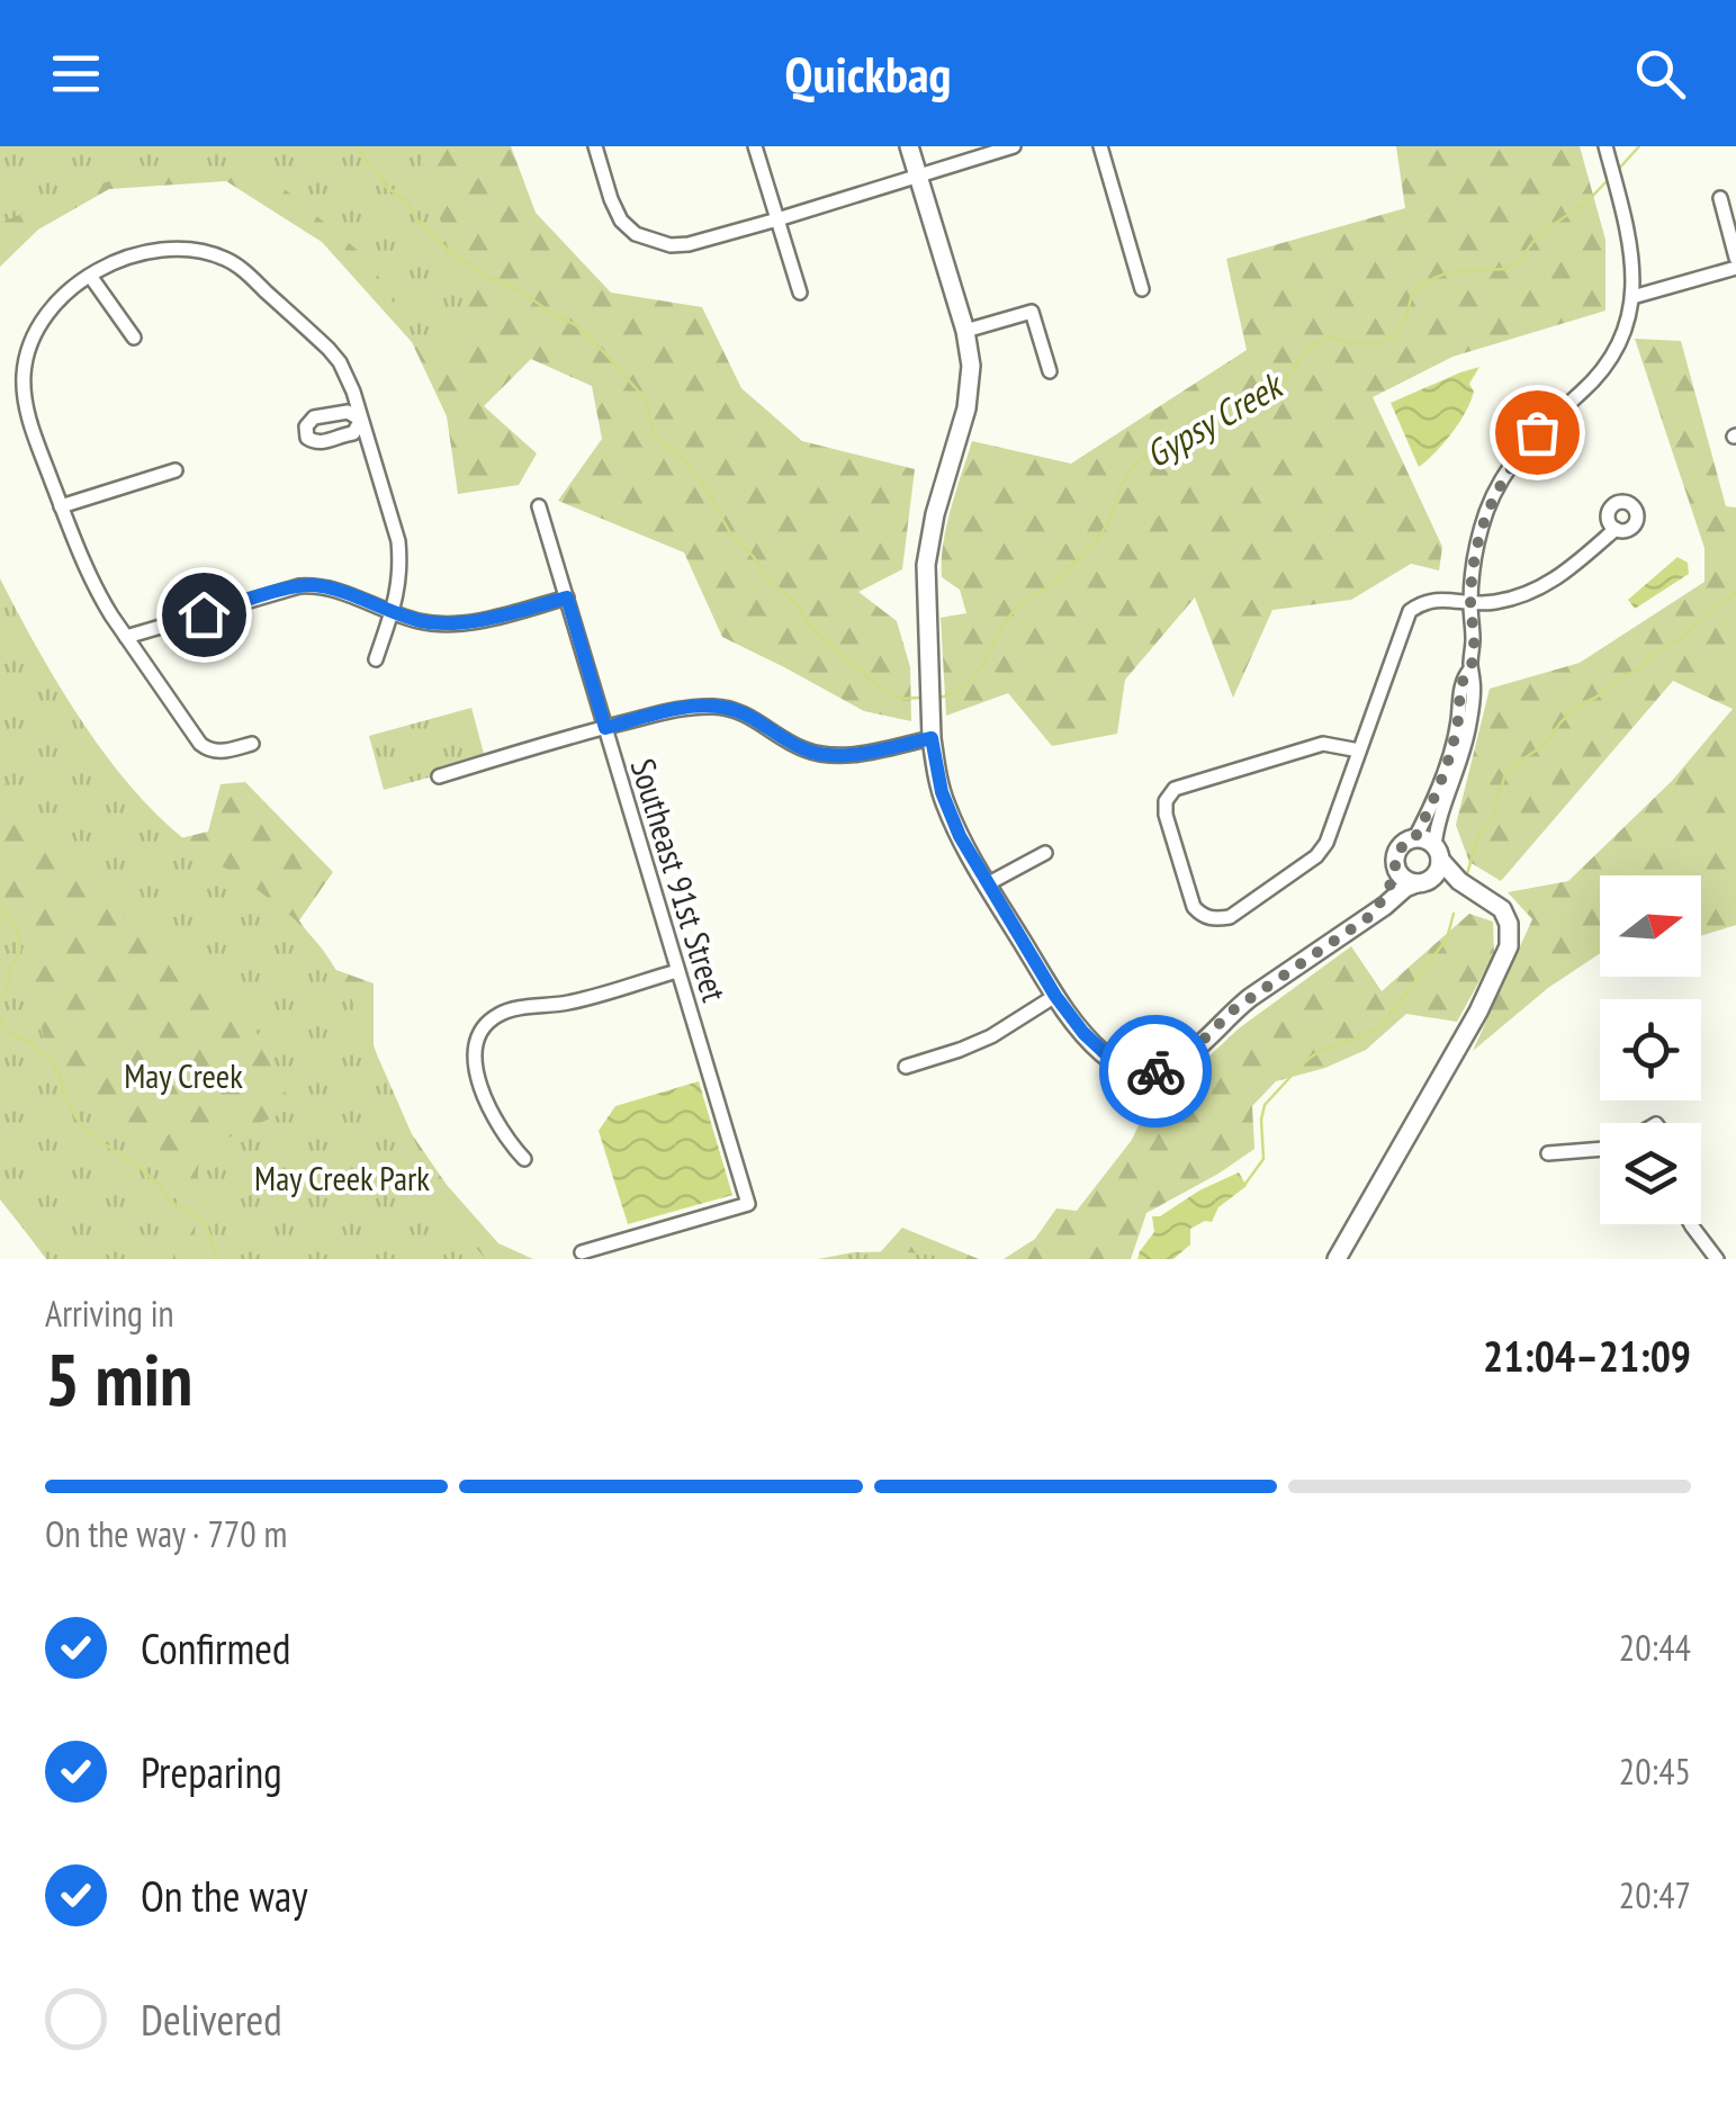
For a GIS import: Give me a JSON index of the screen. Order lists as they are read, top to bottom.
{
  "streets": {
    "street": ["Southeast 91st Street"]
  },
  "water": ["Gypsy Creek"],
  "parks": ["May Creek", "May Creek Park"],
  "north": "right",
  "page": {
    "header": "Quickbag",
    "heading": ["5 min", "Arriving in", "21:04–21:09"],
    "bar": "On the way · 770 m",
    "list": [
      ["Confirmed", "20:44"],
      ["Preparing", "20:45"],
      ["On the way", "20:47"],
      "Delivered"
    ]
  }
}
